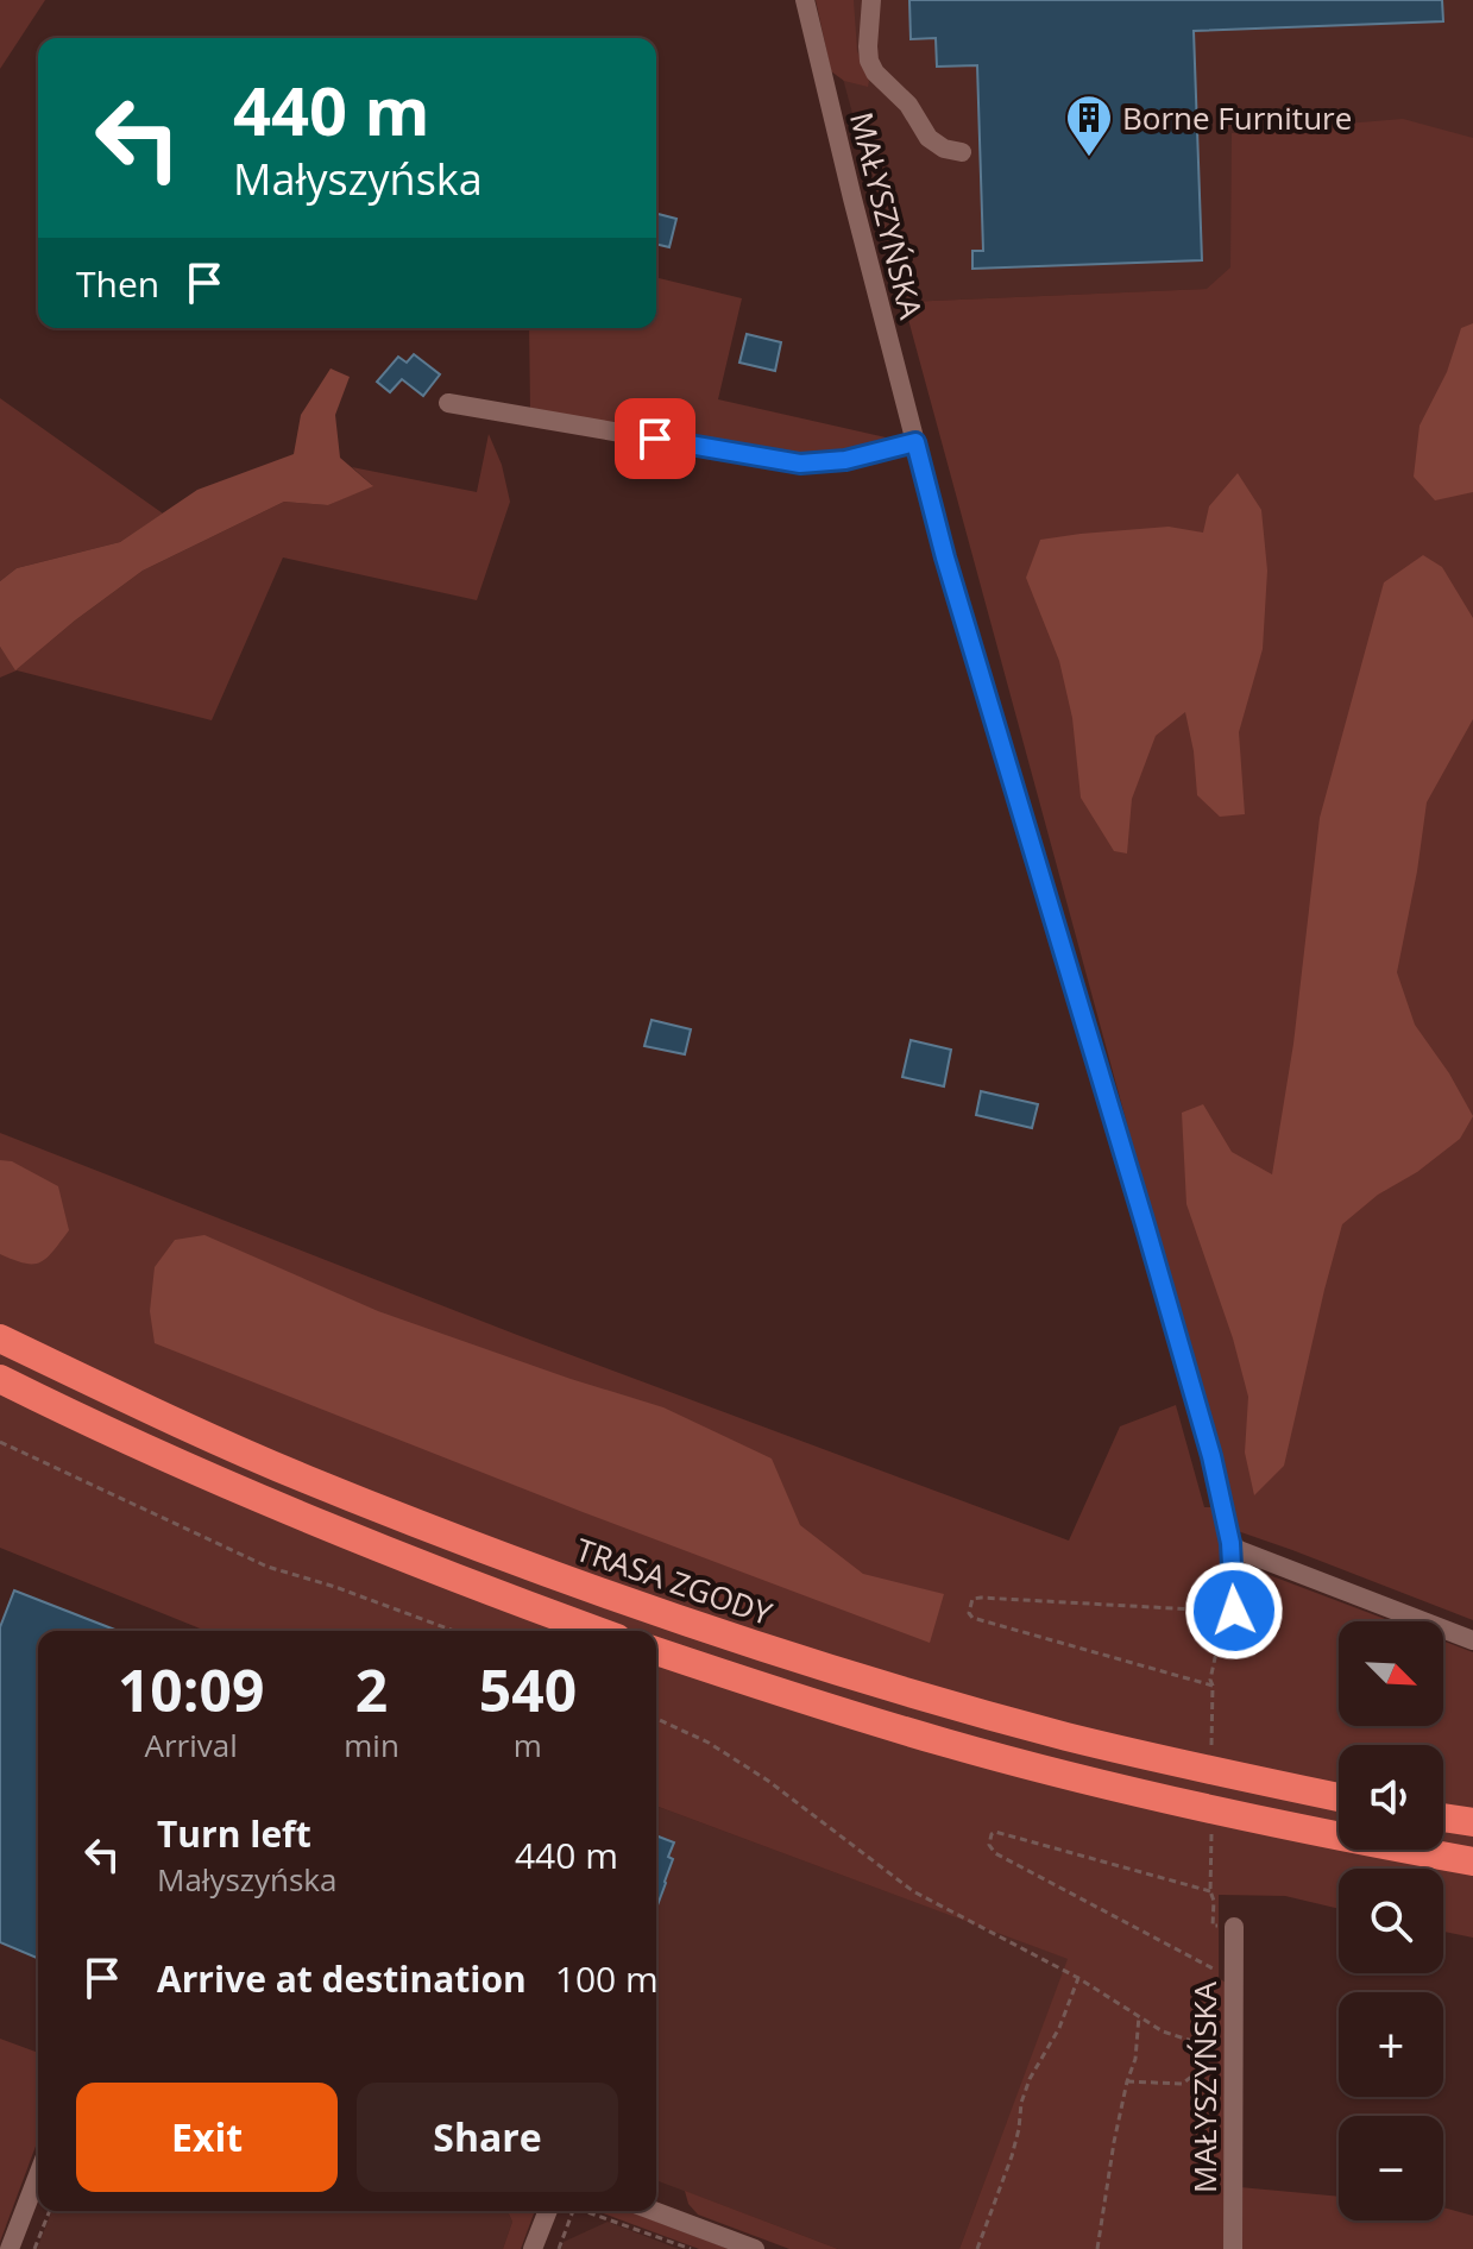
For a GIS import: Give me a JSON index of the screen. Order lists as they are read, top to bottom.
{
  "streets": {
    "highway": ["TRASA ZGODY"],
    "street": ["MAŁYSZYŃSKA"]
  },
  "places": {
    "building": ["Borne Furniture"]
  },
  "north": "bottom right",
  "page": {
    "turn": ["440 m", "Małyszyńska"],
    "then": "Then",
    "map_buttons": ["+", "−"],
    "eta": [
      "10:09",
      "Arrival",
      "2",
      "min",
      "540",
      "m"
    ],
    "list": [
      {
        "name": "Turn left",
        "note": "Małyszyńska",
        "value": "440 m"
      },
      {
        "name": "Arrive at destination",
        "value": "100 m"
      }
    ],
    "buttons": ["Exit", "Share"]
  }
}
